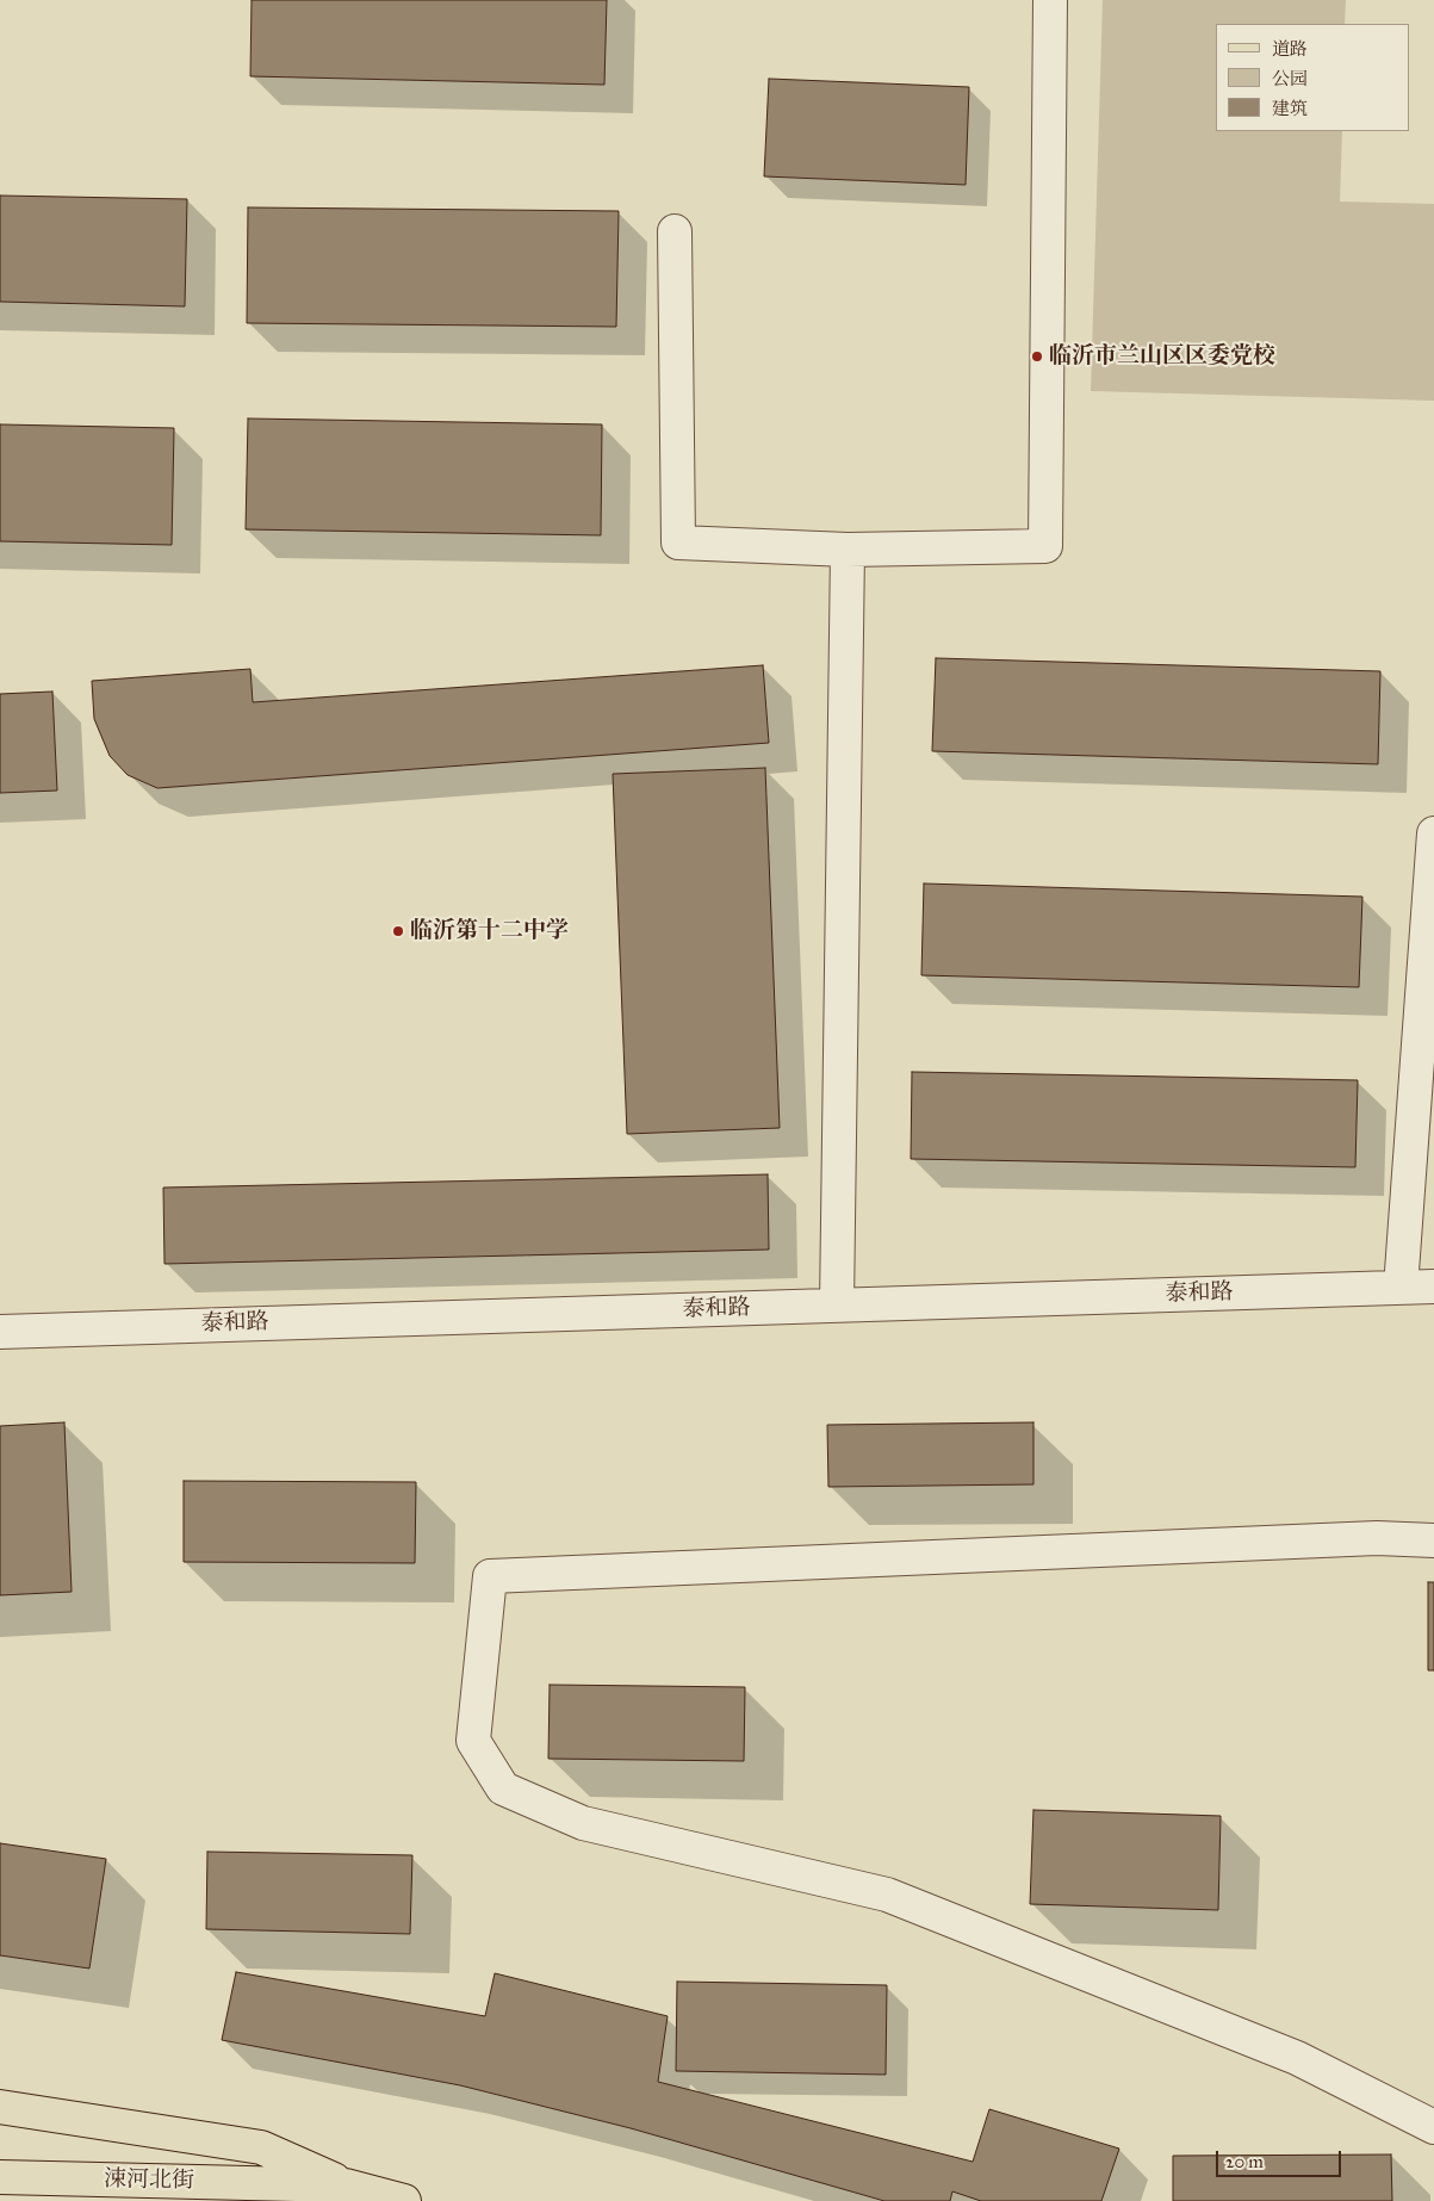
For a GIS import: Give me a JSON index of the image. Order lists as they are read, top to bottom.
{
  "streets": {
    "main road": ["涑河北街"],
    "street": ["泰和路"]
  },
  "places": ["临沂市兰山区区委党校", "临沂第十二中学"],
  "legend": ["道路", "公园", "建筑"],
  "scale_bar": "20 m"
}
